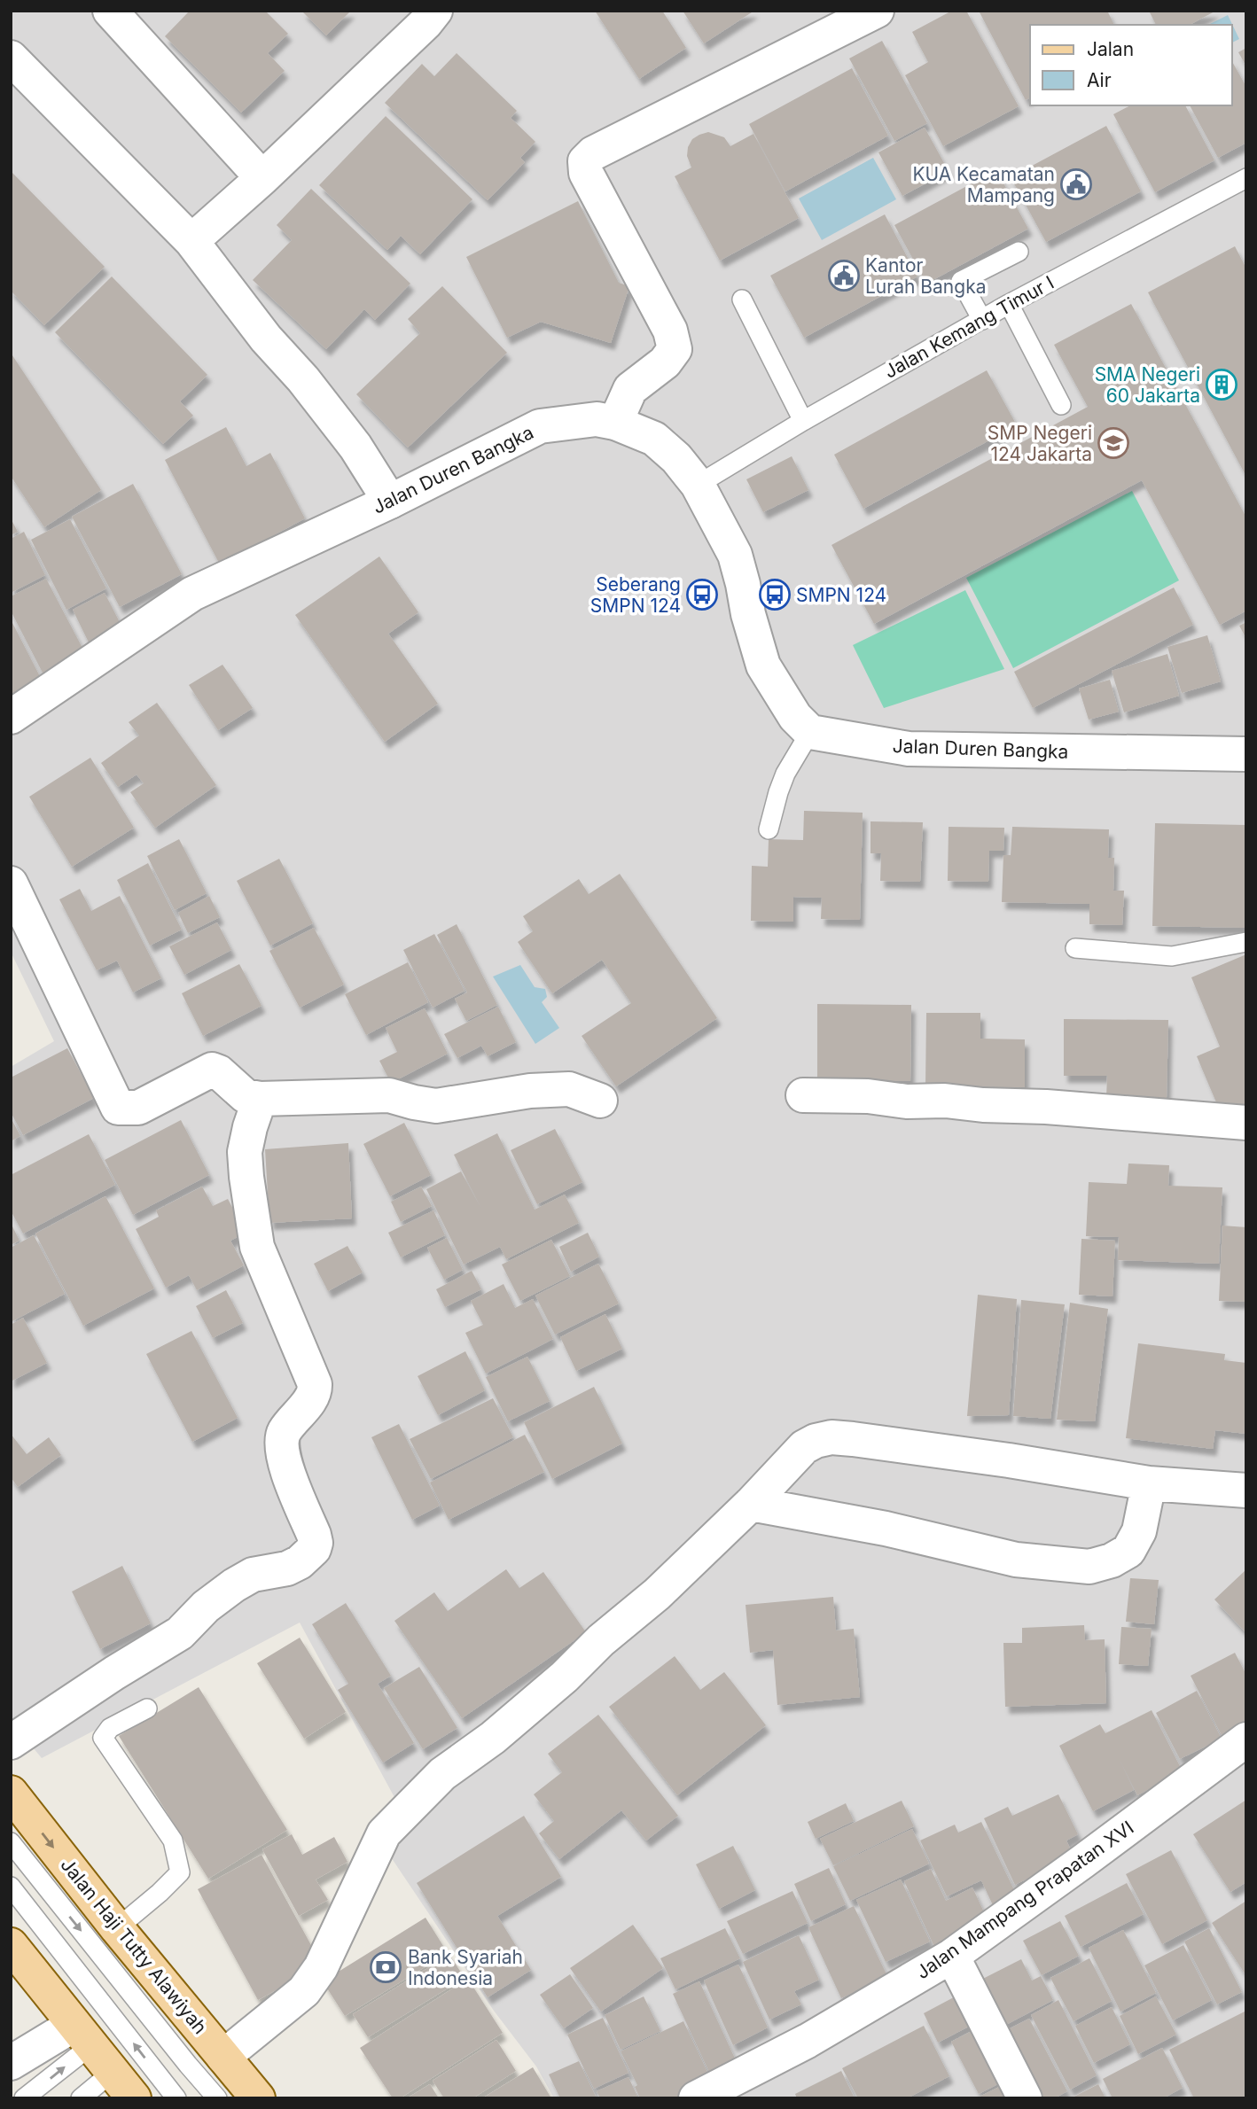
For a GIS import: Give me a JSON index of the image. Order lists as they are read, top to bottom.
{
  "streets": {
    "main road": ["Jalan Haji Tutty Alawiyah"],
    "street": ["Jalan Duren Bangka", "Jalan Mampang Prapatan XVI"],
    "lane": ["Jalan Kemang Timur I"]
  },
  "crossings": [
    ["Jalan Kemang Timur I", "Jalan Duren Bangka"]
  ],
  "places": {
    "public building": ["KUA Kecamatan Mampang", "Kantor Lurah Bangka"],
    "building": ["SMA Negeri 60 Jakarta"],
    "school or university": ["SMP Negeri 124 Jakarta"],
    "bus stop": ["Seberang SMPN 124", "SMPN 124"],
    "bank": ["Bank Syariah Indonesia"]
  },
  "legend": ["Jalan", "Air"]
}
